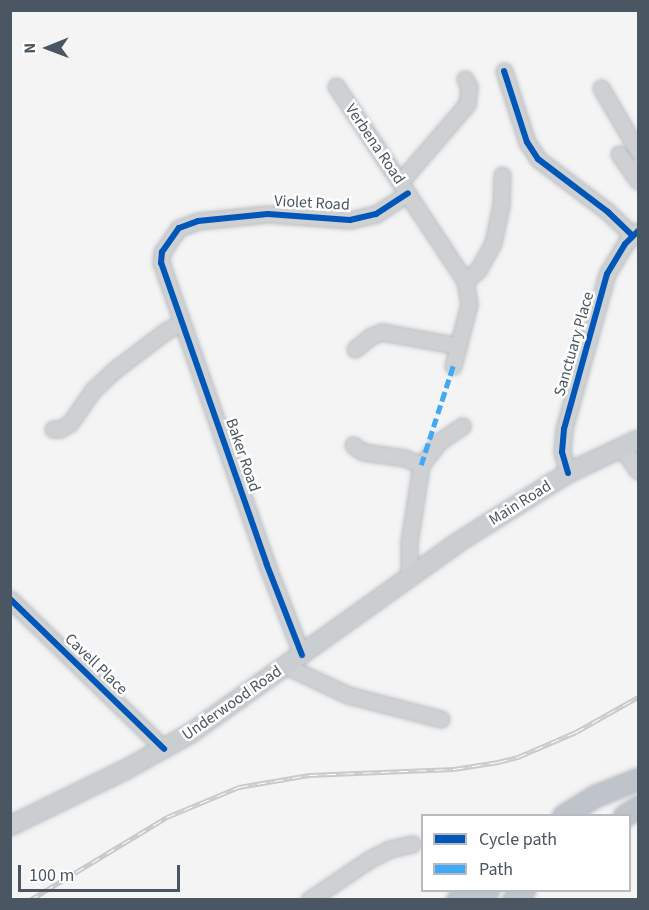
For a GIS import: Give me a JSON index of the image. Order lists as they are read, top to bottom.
{
  "streets": {
    "main road": ["Main Road", "Underwood Road"],
    "street": [
      "Verbena Road",
      "Violet Road",
      "Sanctuary Place",
      "Baker Road",
      "Cavell Place"
    ]
  },
  "crossings": [
    ["Verbena Road", "Violet Road"],
    ["Violet Road", "Baker Road"],
    ["Sanctuary Place", "Main Road"],
    ["Baker Road", "Underwood Road"],
    ["Main Road", "Underwood Road"],
    ["Cavell Place", "Underwood Road"]
  ],
  "legend": ["Cycle path", "Path"],
  "scale_bar": "100 m",
  "north": "left"
}
